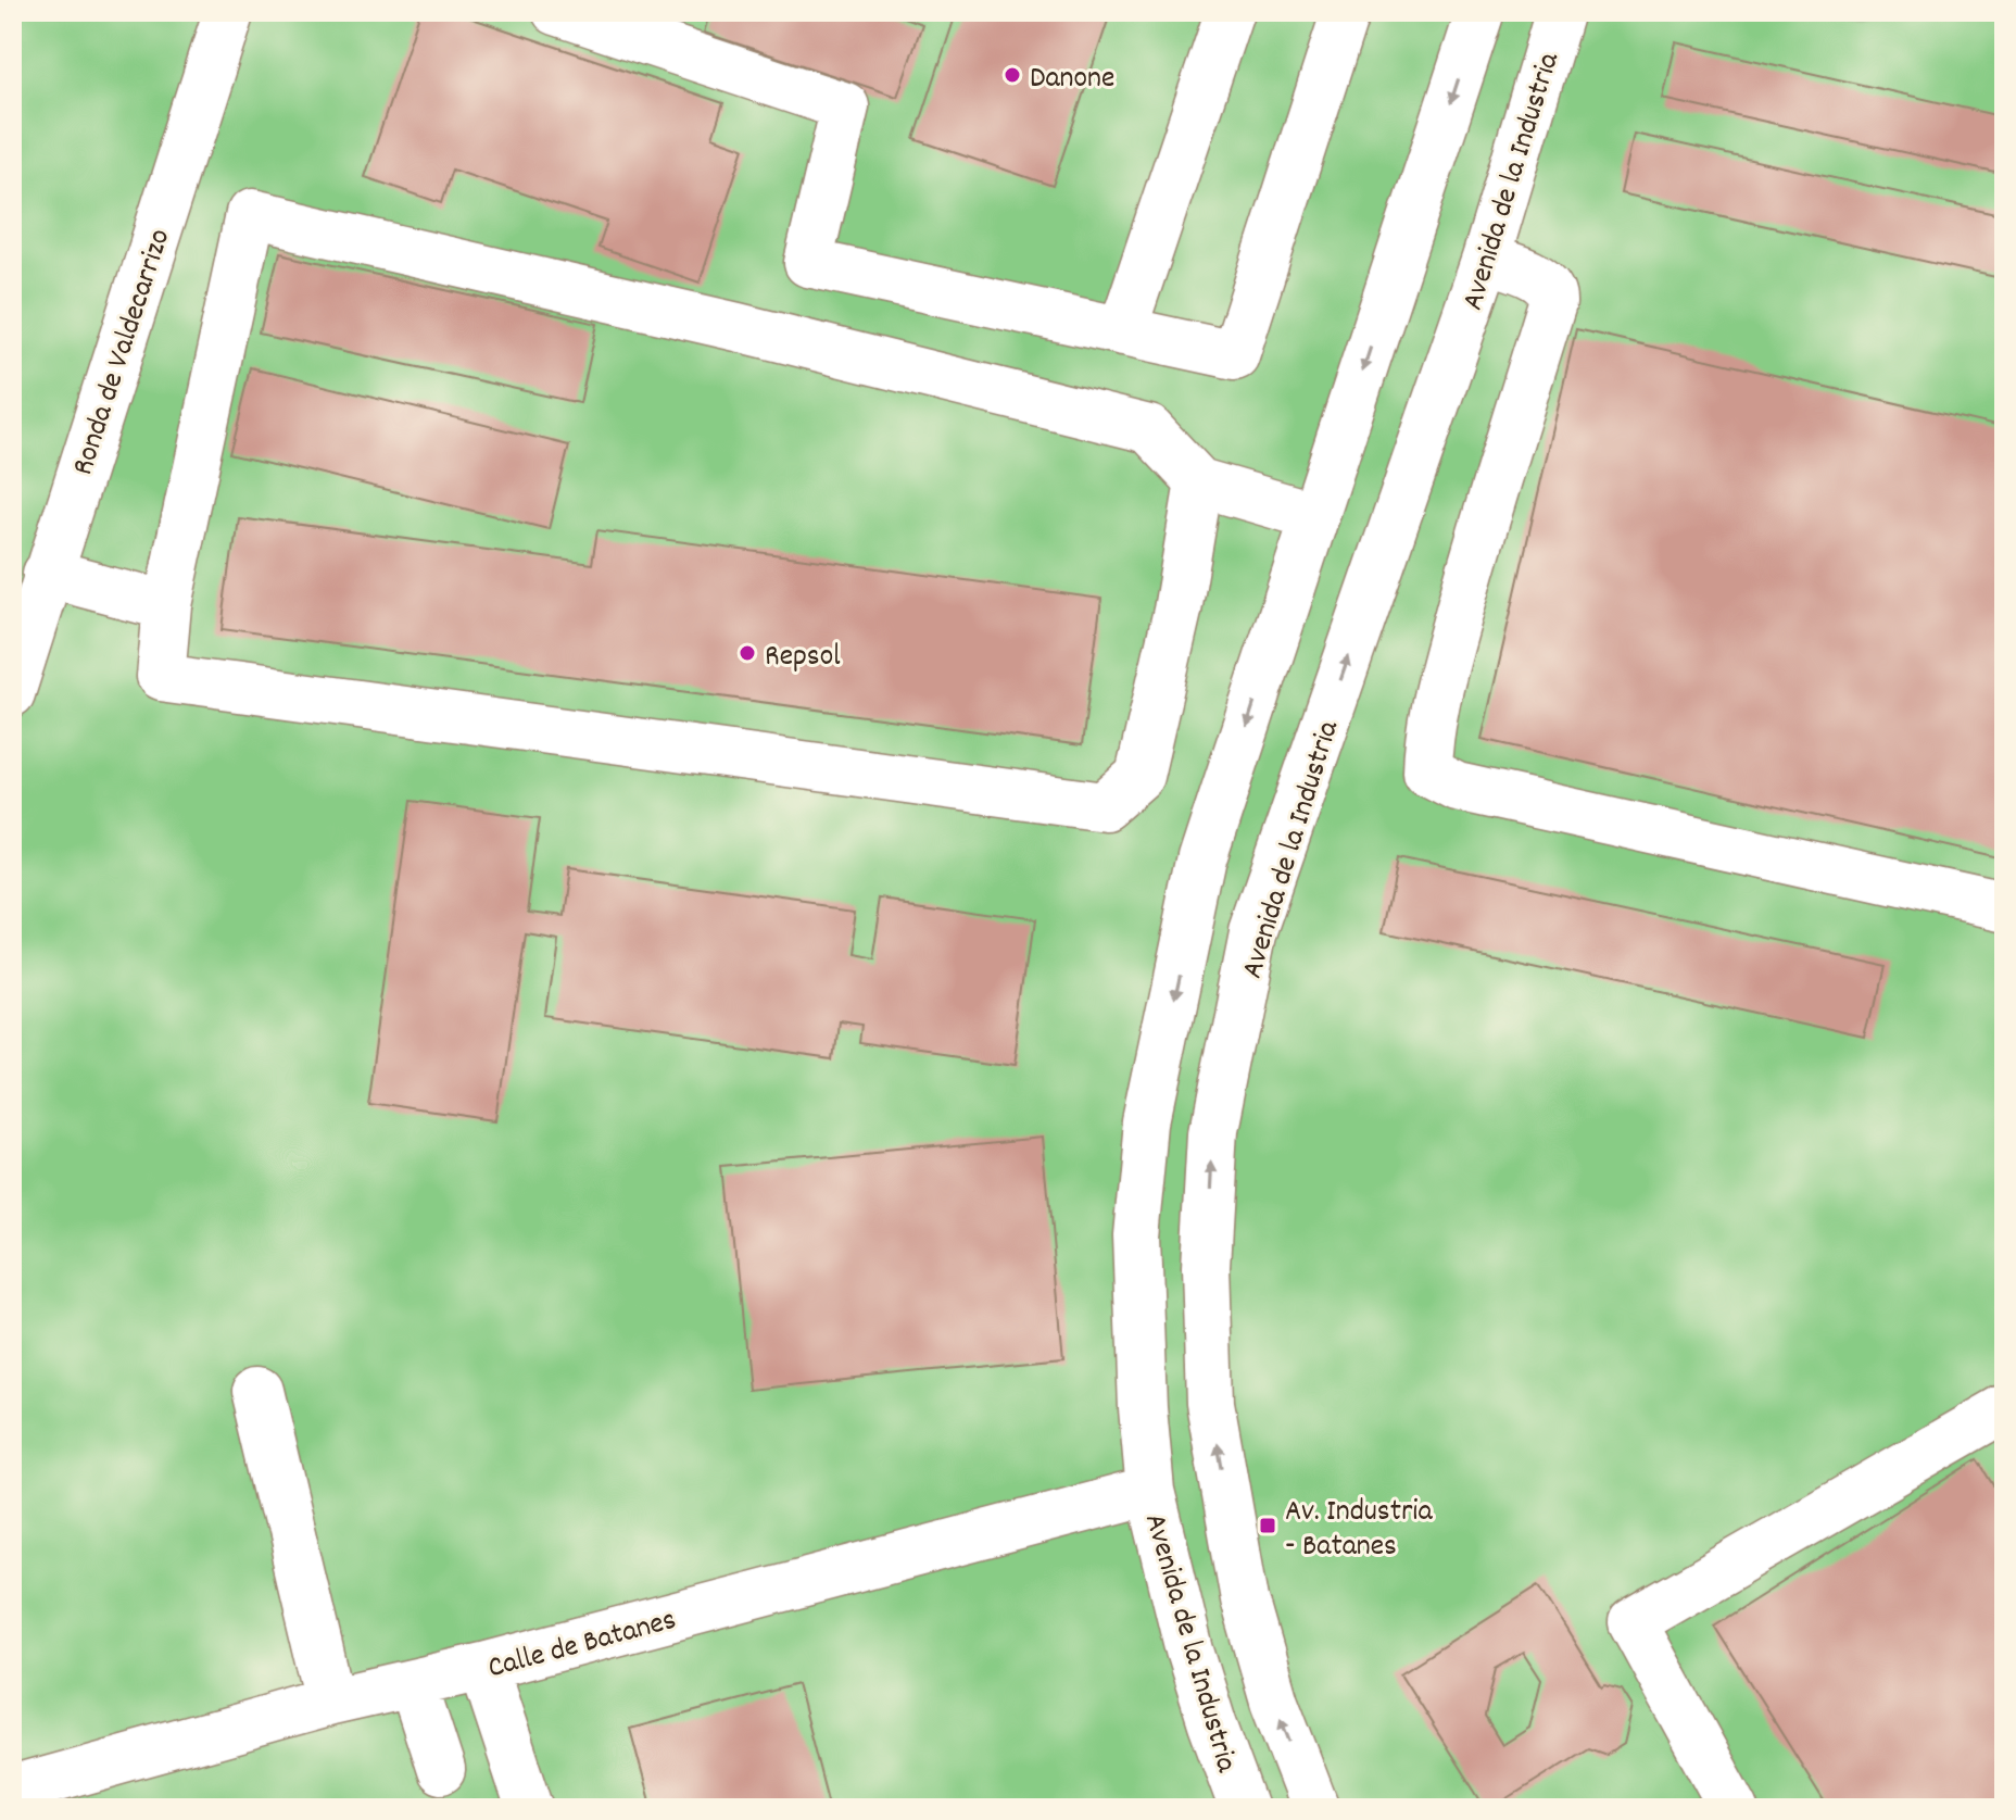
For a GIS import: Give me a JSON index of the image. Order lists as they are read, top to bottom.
{
  "streets": {
    "street": ["Avenida de la Industria", "Ronda de Valdecarrizo", "Calle de Batanes"]
  },
  "crossings": [
    ["Avenida de la Industria", "Calle de Batanes"]
  ],
  "places": {
    "other": ["Danone", "Repsol"],
    "transit": ["Av. Industria - Batanes"]
  }
}
